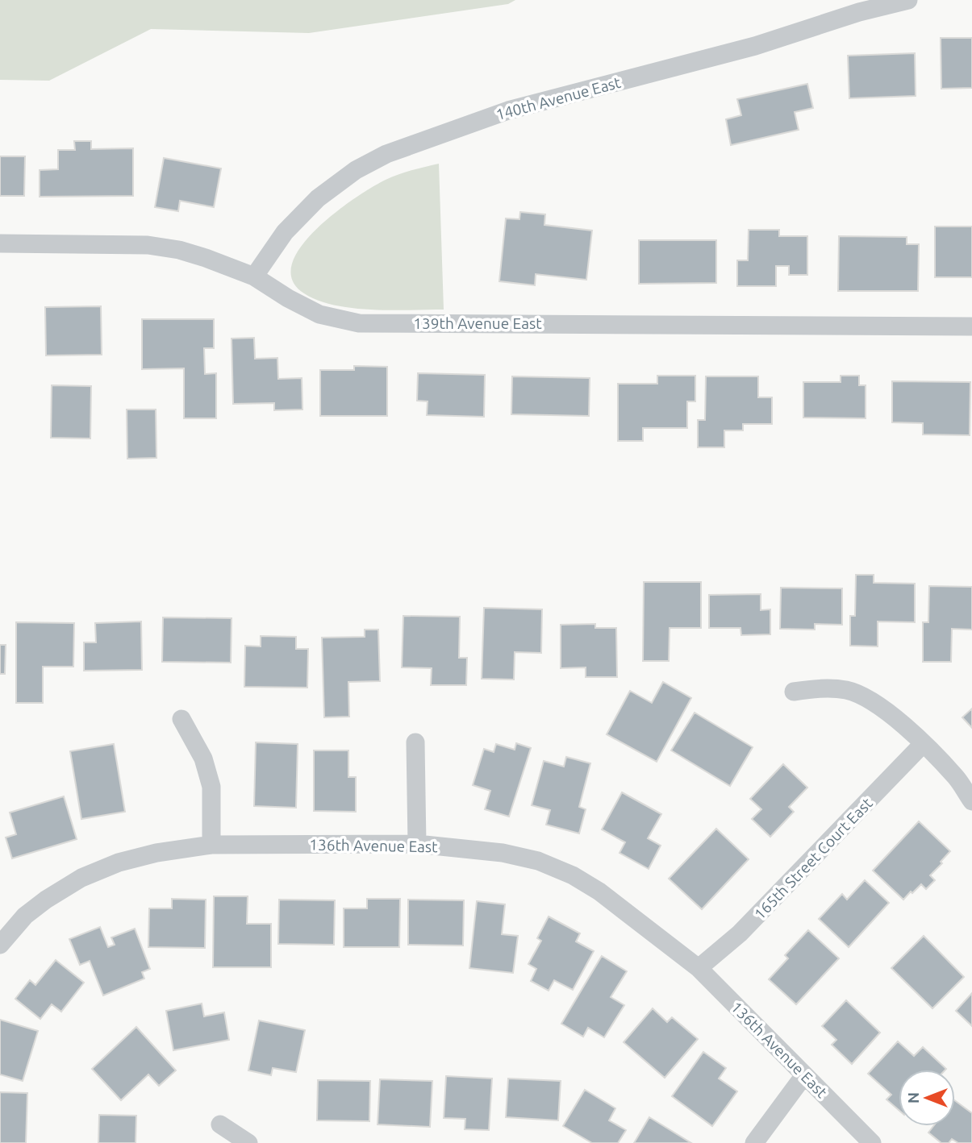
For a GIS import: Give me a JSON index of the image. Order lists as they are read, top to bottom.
{
  "streets": {
    "street": [
      "140th Avenue East",
      "139th Avenue East",
      "136th Avenue East",
      "165th Street Court East"
    ]
  },
  "crossings": [
    ["140th Avenue East", "139th Avenue East"],
    ["136th Avenue East", "165th Street Court East"]
  ],
  "north": "left"
}
